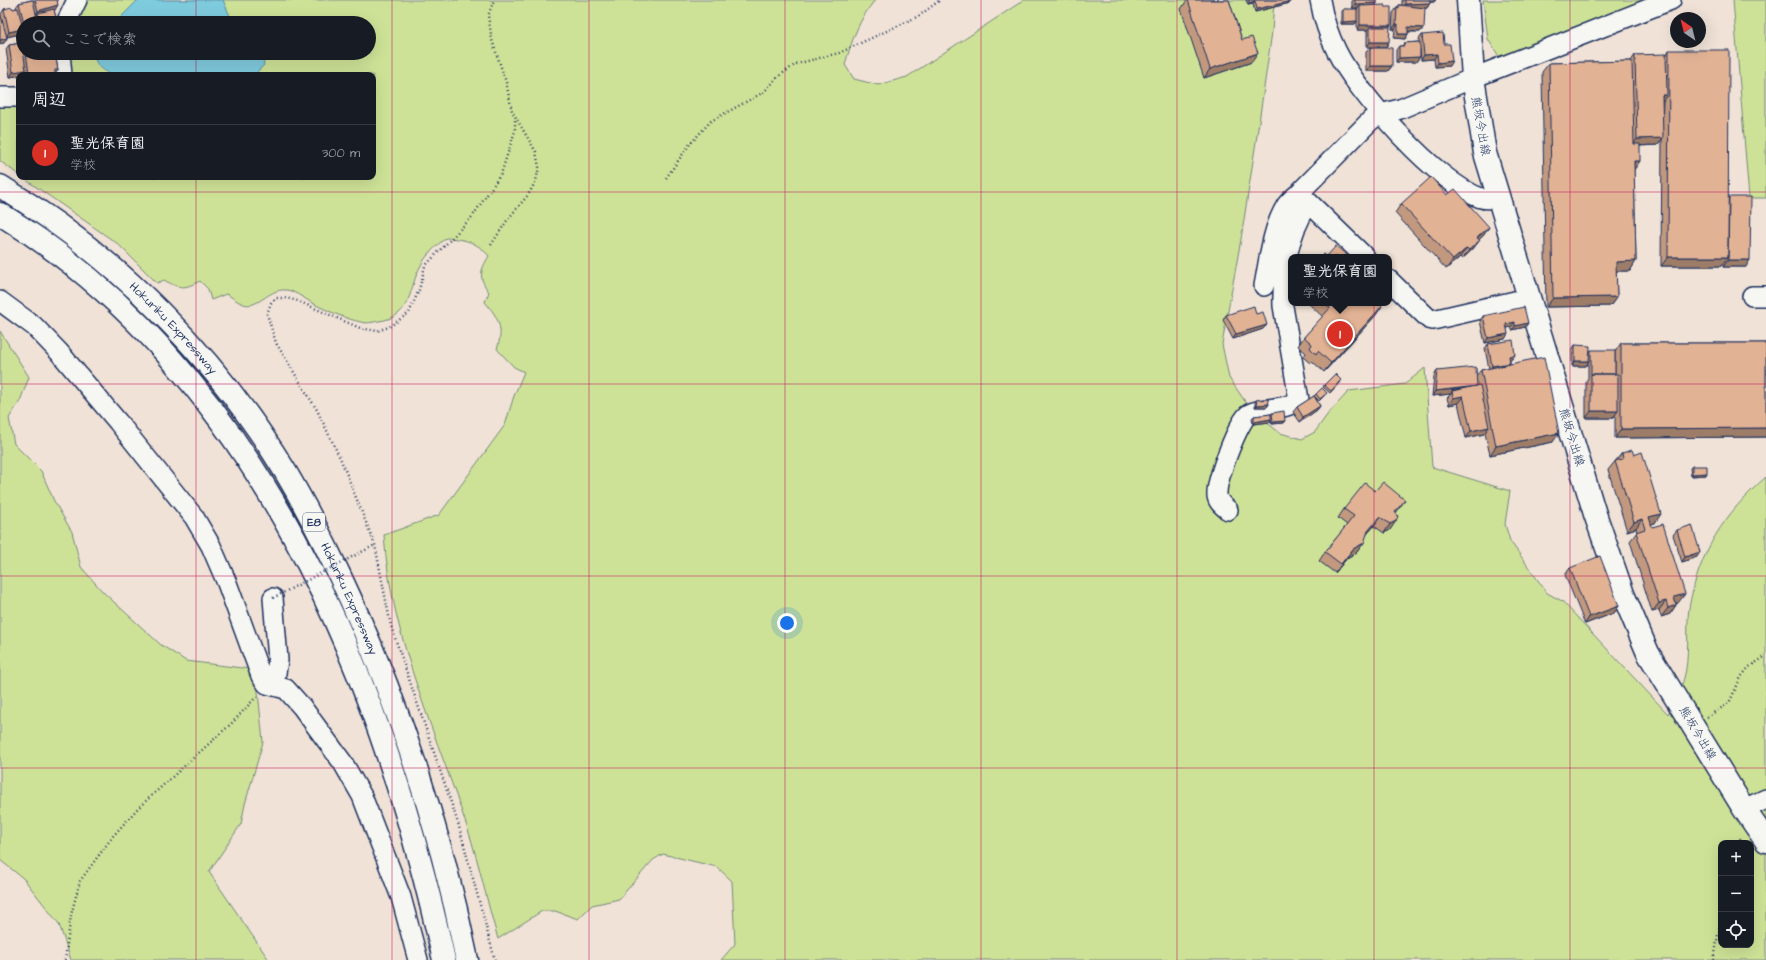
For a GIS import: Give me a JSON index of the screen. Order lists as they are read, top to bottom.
{
  "streets": {
    "main road": ["熊坂今出線", "Hokuriku Expressway", "E8"]
  },
  "north": "top left",
  "page": {
    "search": "ここで検索",
    "heading": "周辺",
    "list": [
      {
        "mark": "1",
        "name": "聖光保育園",
        "note": "学校",
        "value": "300 m"
      }
    ],
    "popup": ["聖光保育園", "学校"],
    "pins": "1",
    "map_buttons": ["+", "−"]
  }
}
